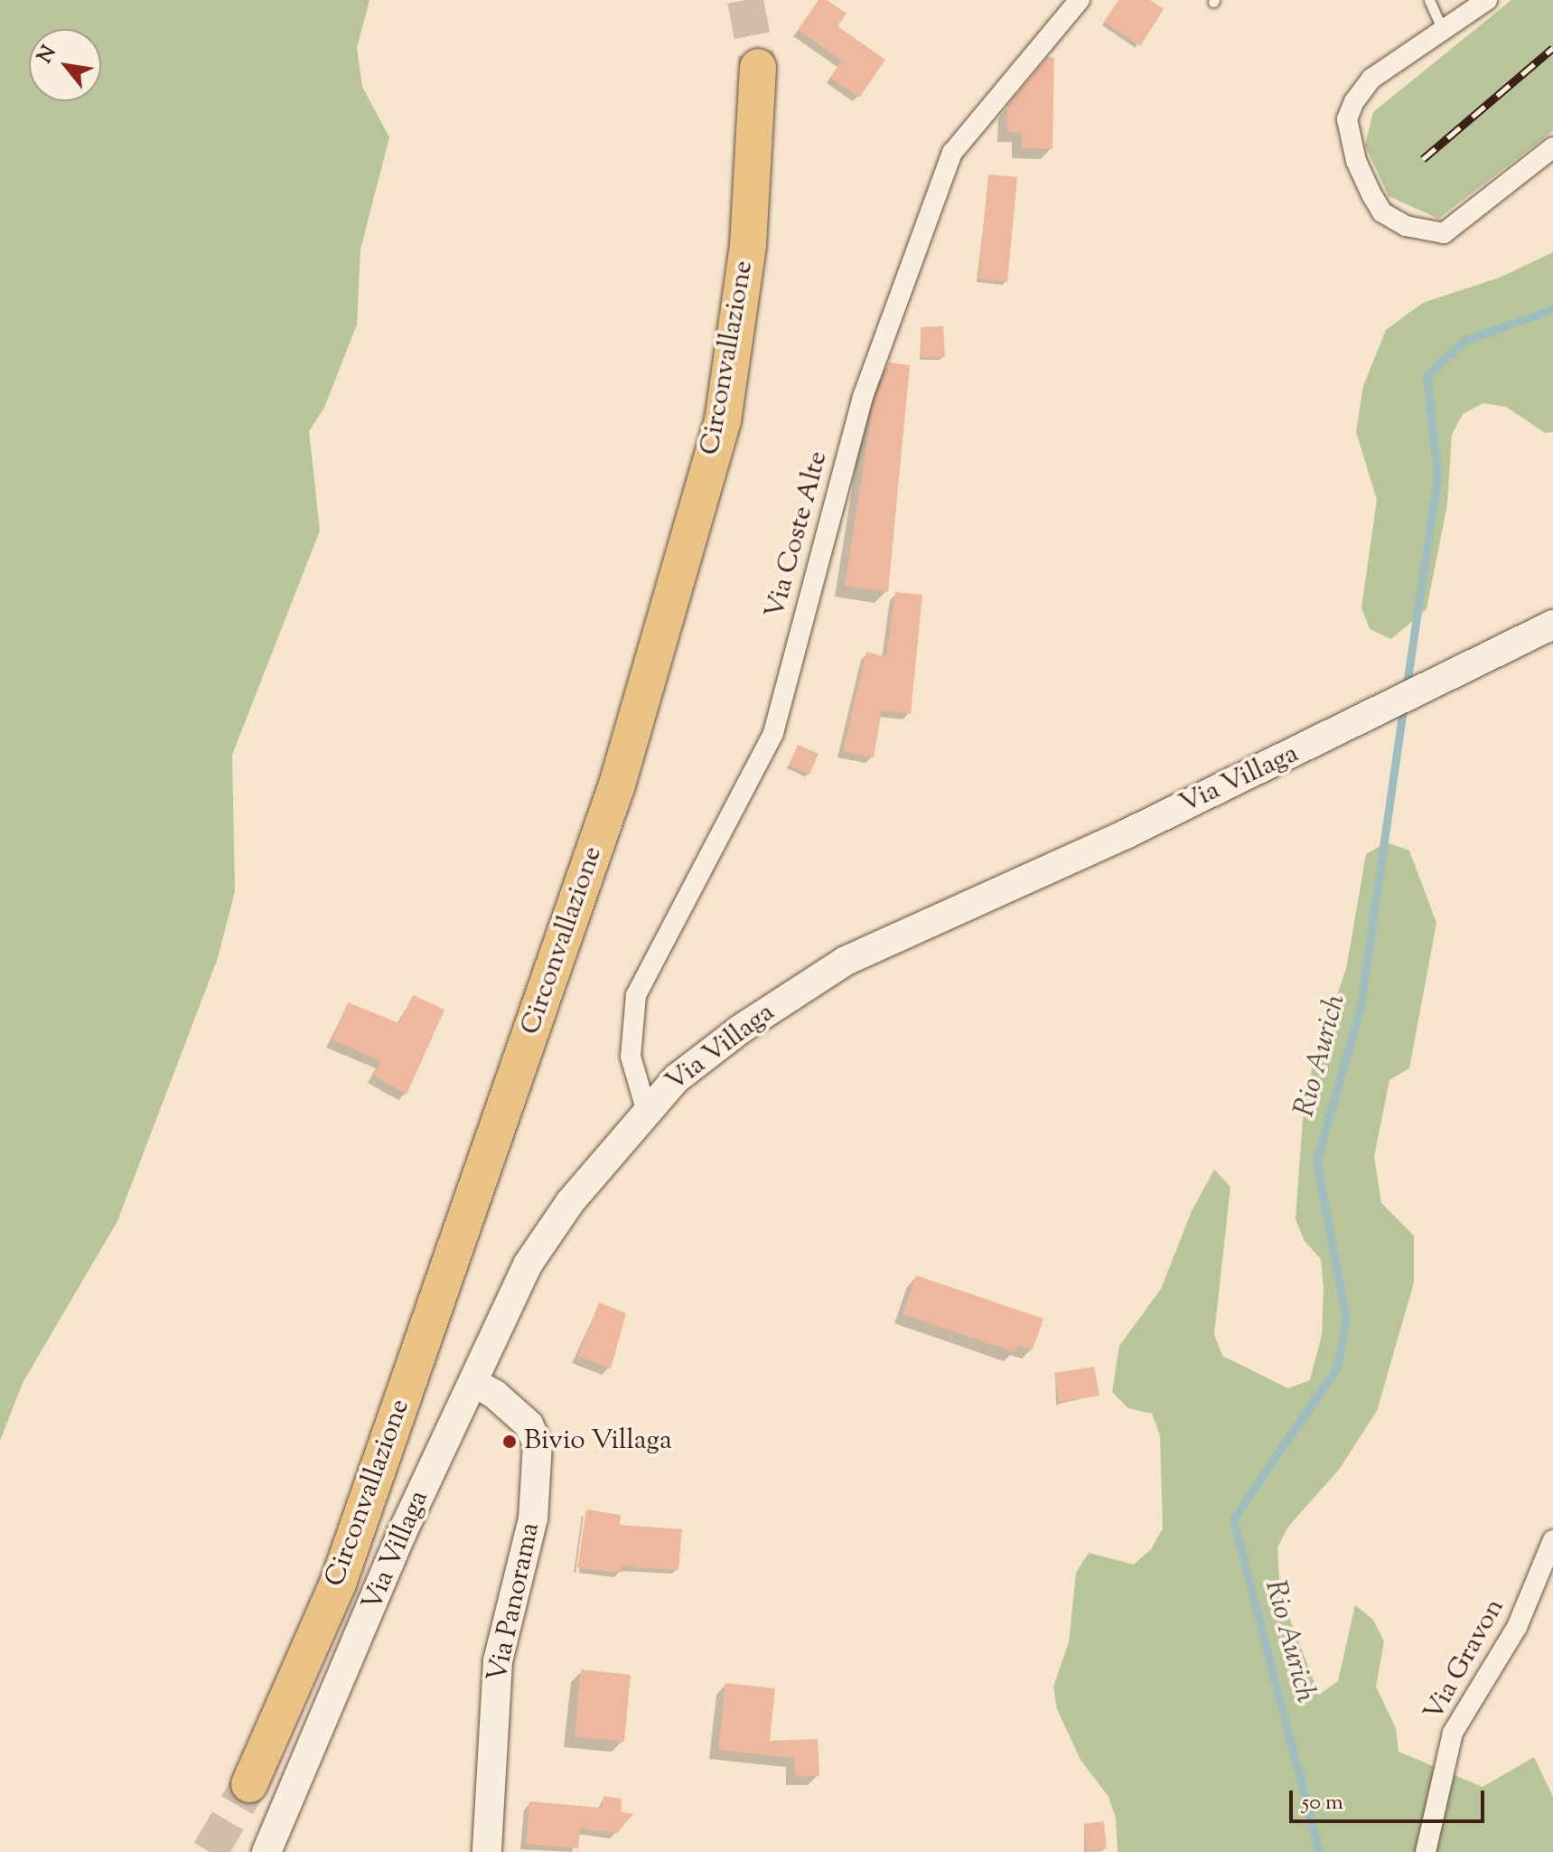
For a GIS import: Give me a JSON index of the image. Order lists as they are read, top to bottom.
{
  "streets": {
    "highway": ["Circonvallazione"],
    "street": [
      "Via Coste Alte",
      "Via Villaga",
      "Via Panorama",
      "Via Gravon"
    ]
  },
  "crossings": [
    ["Via Coste Alte", "Via Villaga"],
    ["Via Villaga", "Via Panorama"]
  ],
  "water": ["Rio Aurich"],
  "places": ["Bivio Villaga"],
  "scale_bar": "50 m",
  "north": "top left"
}
